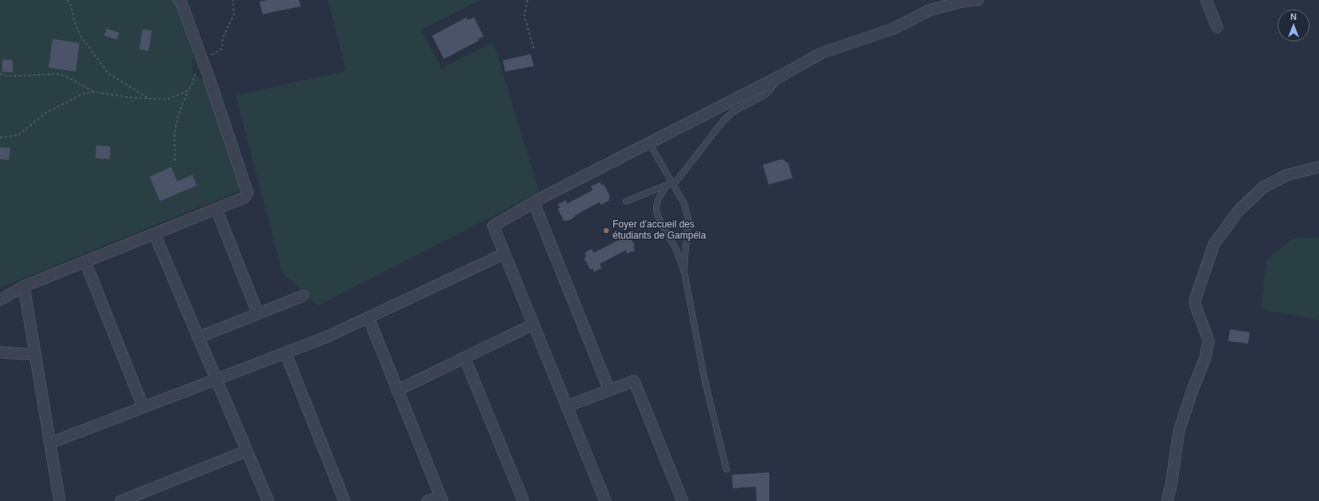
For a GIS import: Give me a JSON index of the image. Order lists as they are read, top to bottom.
{
  "places": ["Foyer d'accueil des étudiants de Gampéla"],
  "north": "top"
}
